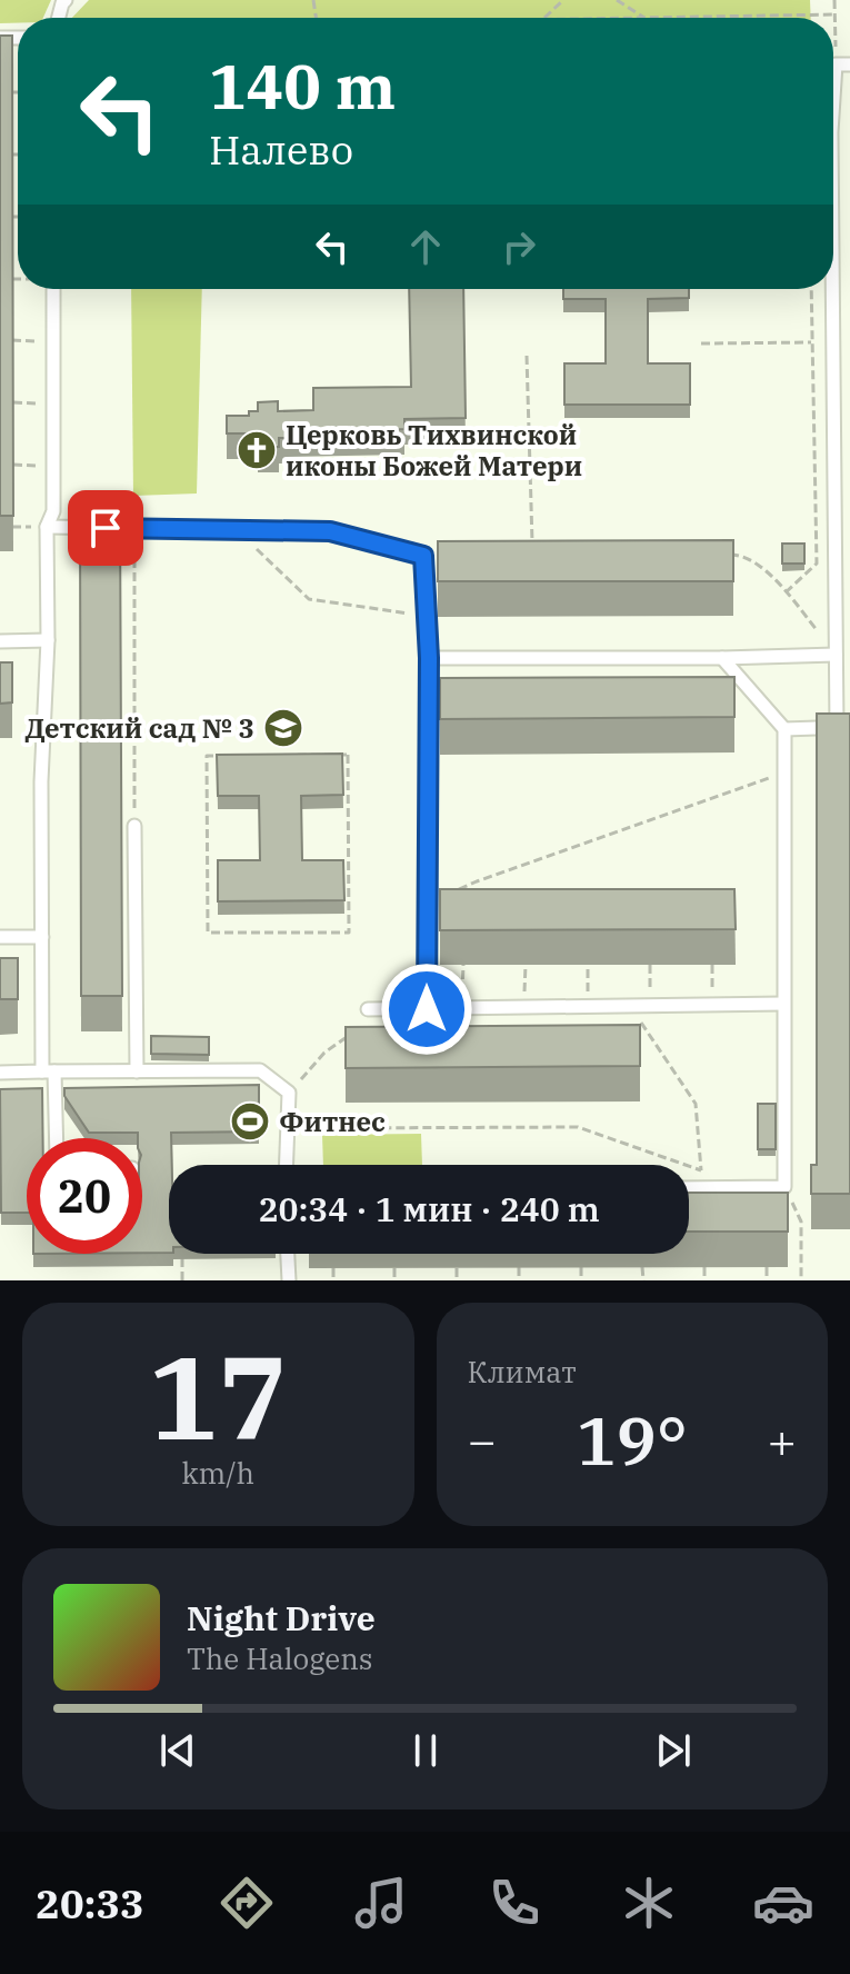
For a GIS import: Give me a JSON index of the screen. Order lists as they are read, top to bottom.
{
  "places": {
    "church": ["Церковь Тихвинской иконы Божей Матери"],
    "school or university": ["Детский сад № 3"],
    "sports": ["Фитнес"]
  },
  "page": {
    "turn": ["140 m", "Налево"],
    "limit": "20",
    "trip": "20:34 · 1 мин · 240 m",
    "tile": [
      ["17", "km/h"],
      "Климат"
    ],
    "heat": ["−", "19°", "+"],
    "song": ["Night Drive", "The Halogens"],
    "tabs": "20:33"
  }
}
